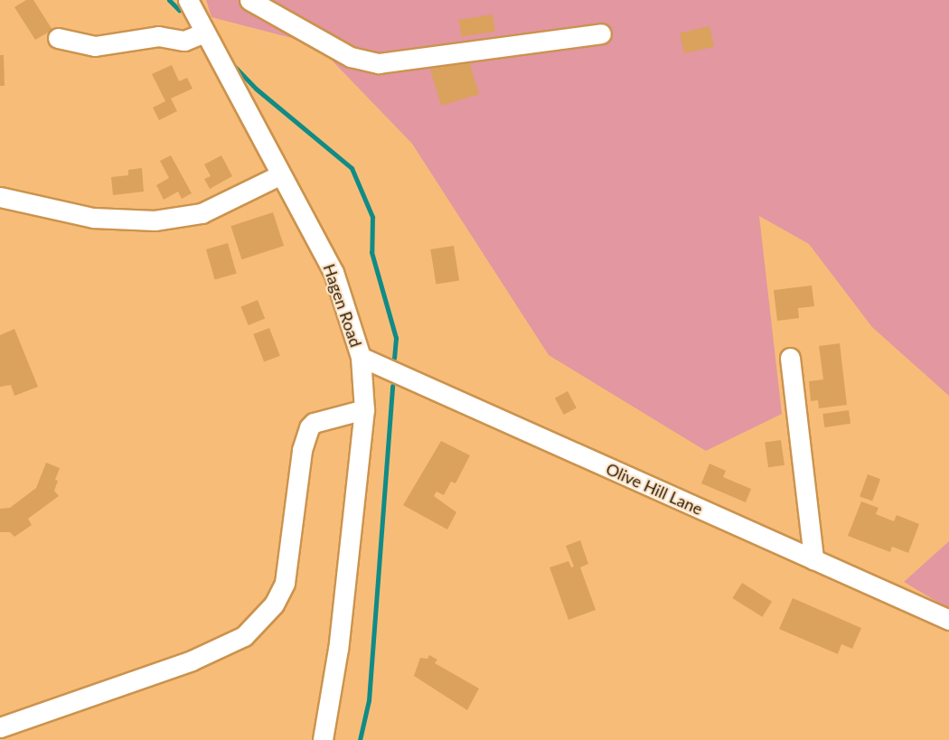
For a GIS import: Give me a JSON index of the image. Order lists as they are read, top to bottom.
{
  "streets": {
    "street": ["Hagen Road", "Olive Hill Lane"]
  },
  "crossings": [
    ["Hagen Road", "Olive Hill Lane"]
  ]
}
